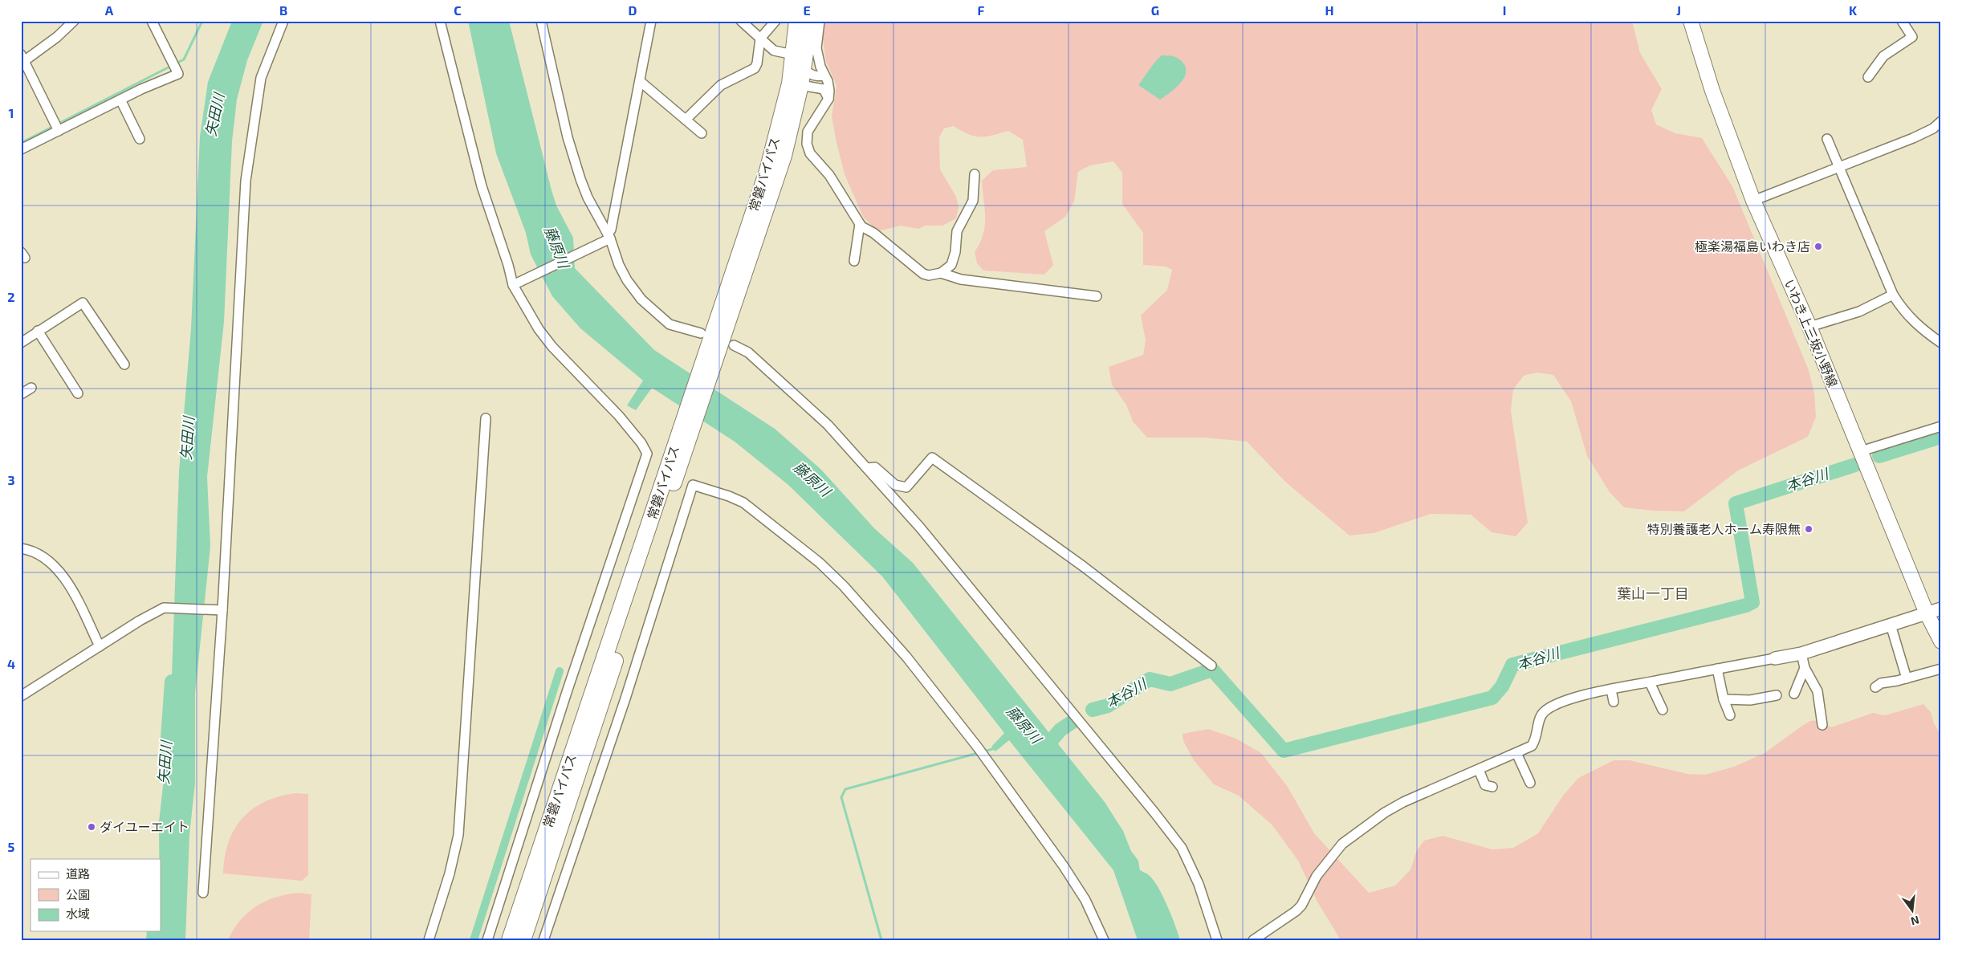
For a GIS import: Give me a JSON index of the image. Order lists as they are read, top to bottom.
{
  "streets": {
    "highway": ["常磐バイパス"],
    "main road": ["いわき上三坂小野線"]
  },
  "districts": ["葉山一丁目"],
  "water": ["矢田川", "藤原川", "本谷川"],
  "places": ["極楽湯福島いわき店", "特別養護老人ホーム寿限無", "ダイユーエイト"],
  "legend": ["道路", "公園", "水域"],
  "north": "bottom",
  "grid": {
    "columns": [
      "A",
      "B",
      "C",
      "D",
      "E",
      "F",
      "G",
      "H",
      "I",
      "J",
      "K"
    ],
    "rows": [
      "1",
      "2",
      "3",
      "4",
      "5"
    ]
  }
}
